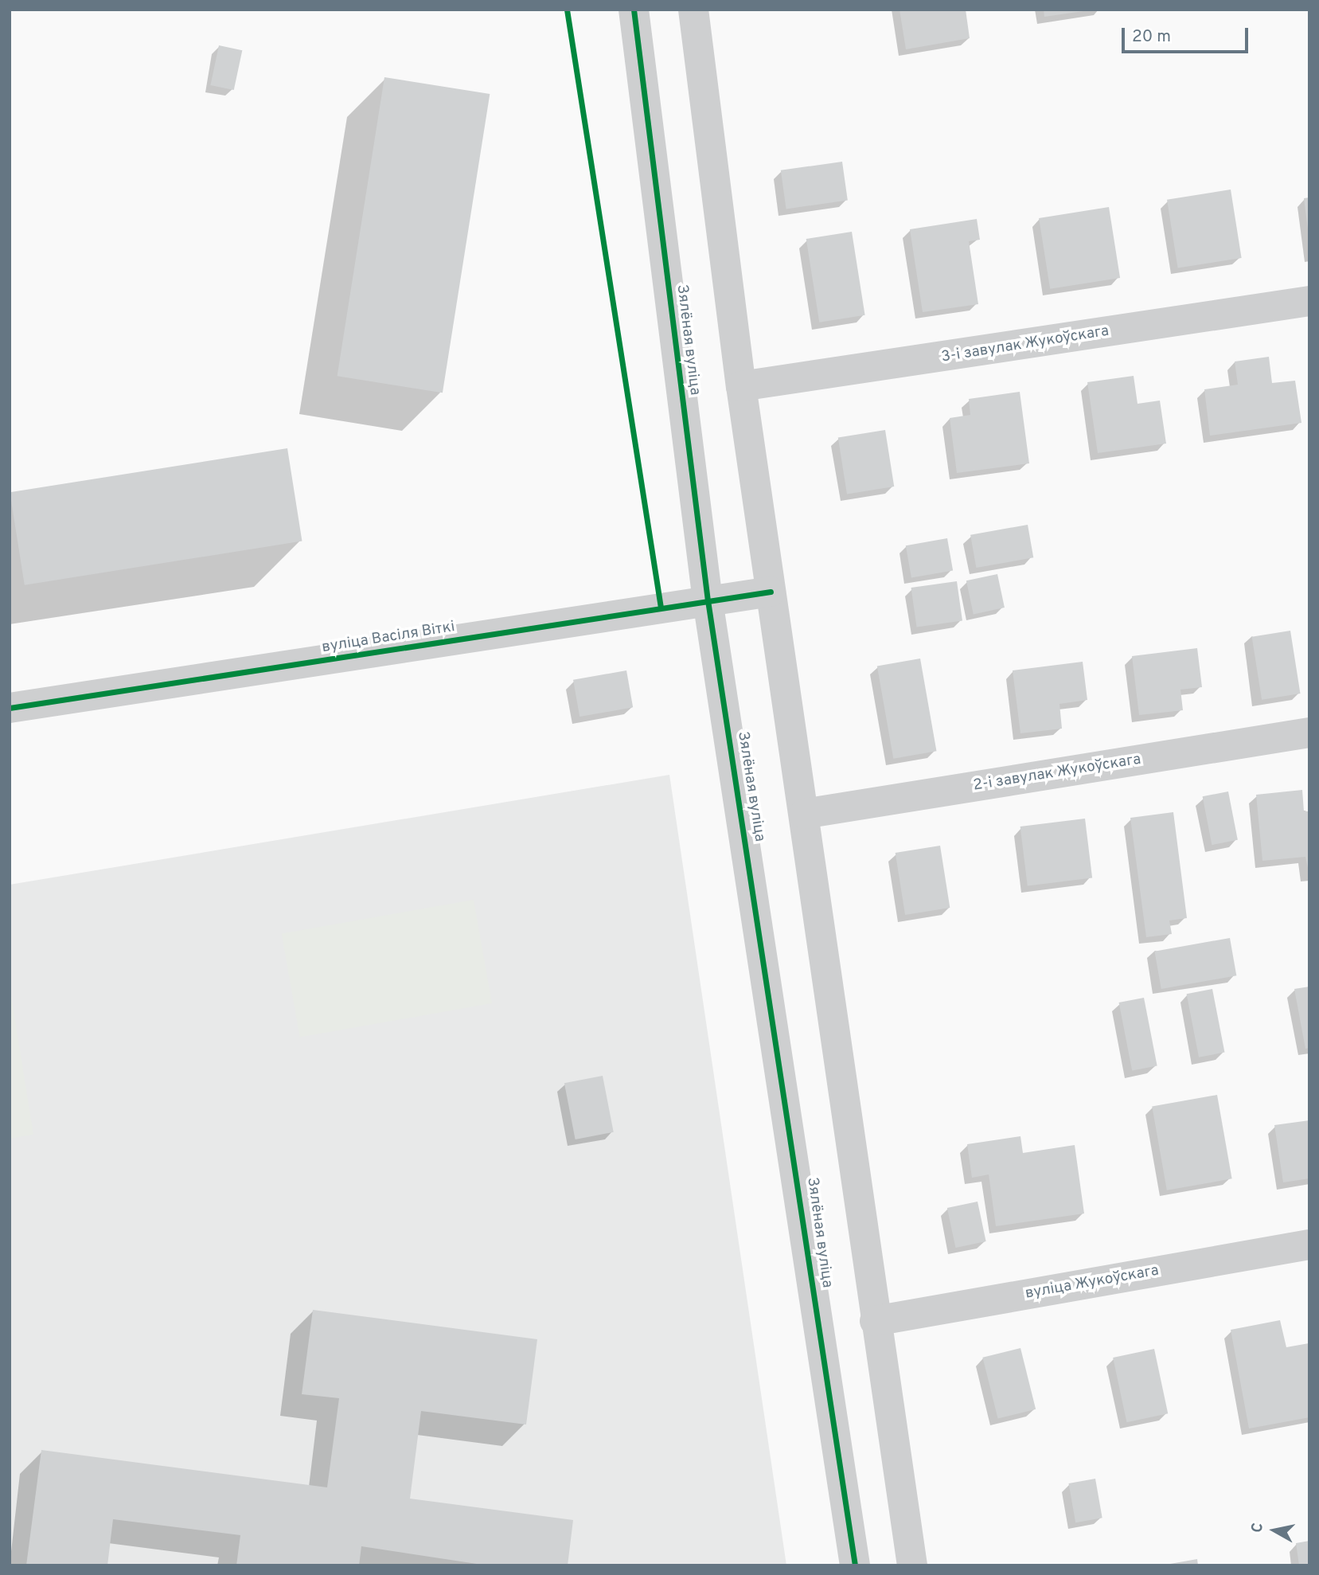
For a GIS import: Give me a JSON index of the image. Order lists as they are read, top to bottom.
{
  "streets": {
    "street": [
      "Зялёная вуліца",
      "3-і завулак Жукоўскага",
      "вуліца Васіля Віткі",
      "2-і завулак Жукоўскага",
      "вуліца Жукоўскага"
    ]
  },
  "crossings": [
    ["Зялёная вуліца", "вуліца Васіля Віткі"]
  ],
  "scale_bar": "20 m",
  "north": "left"
}
